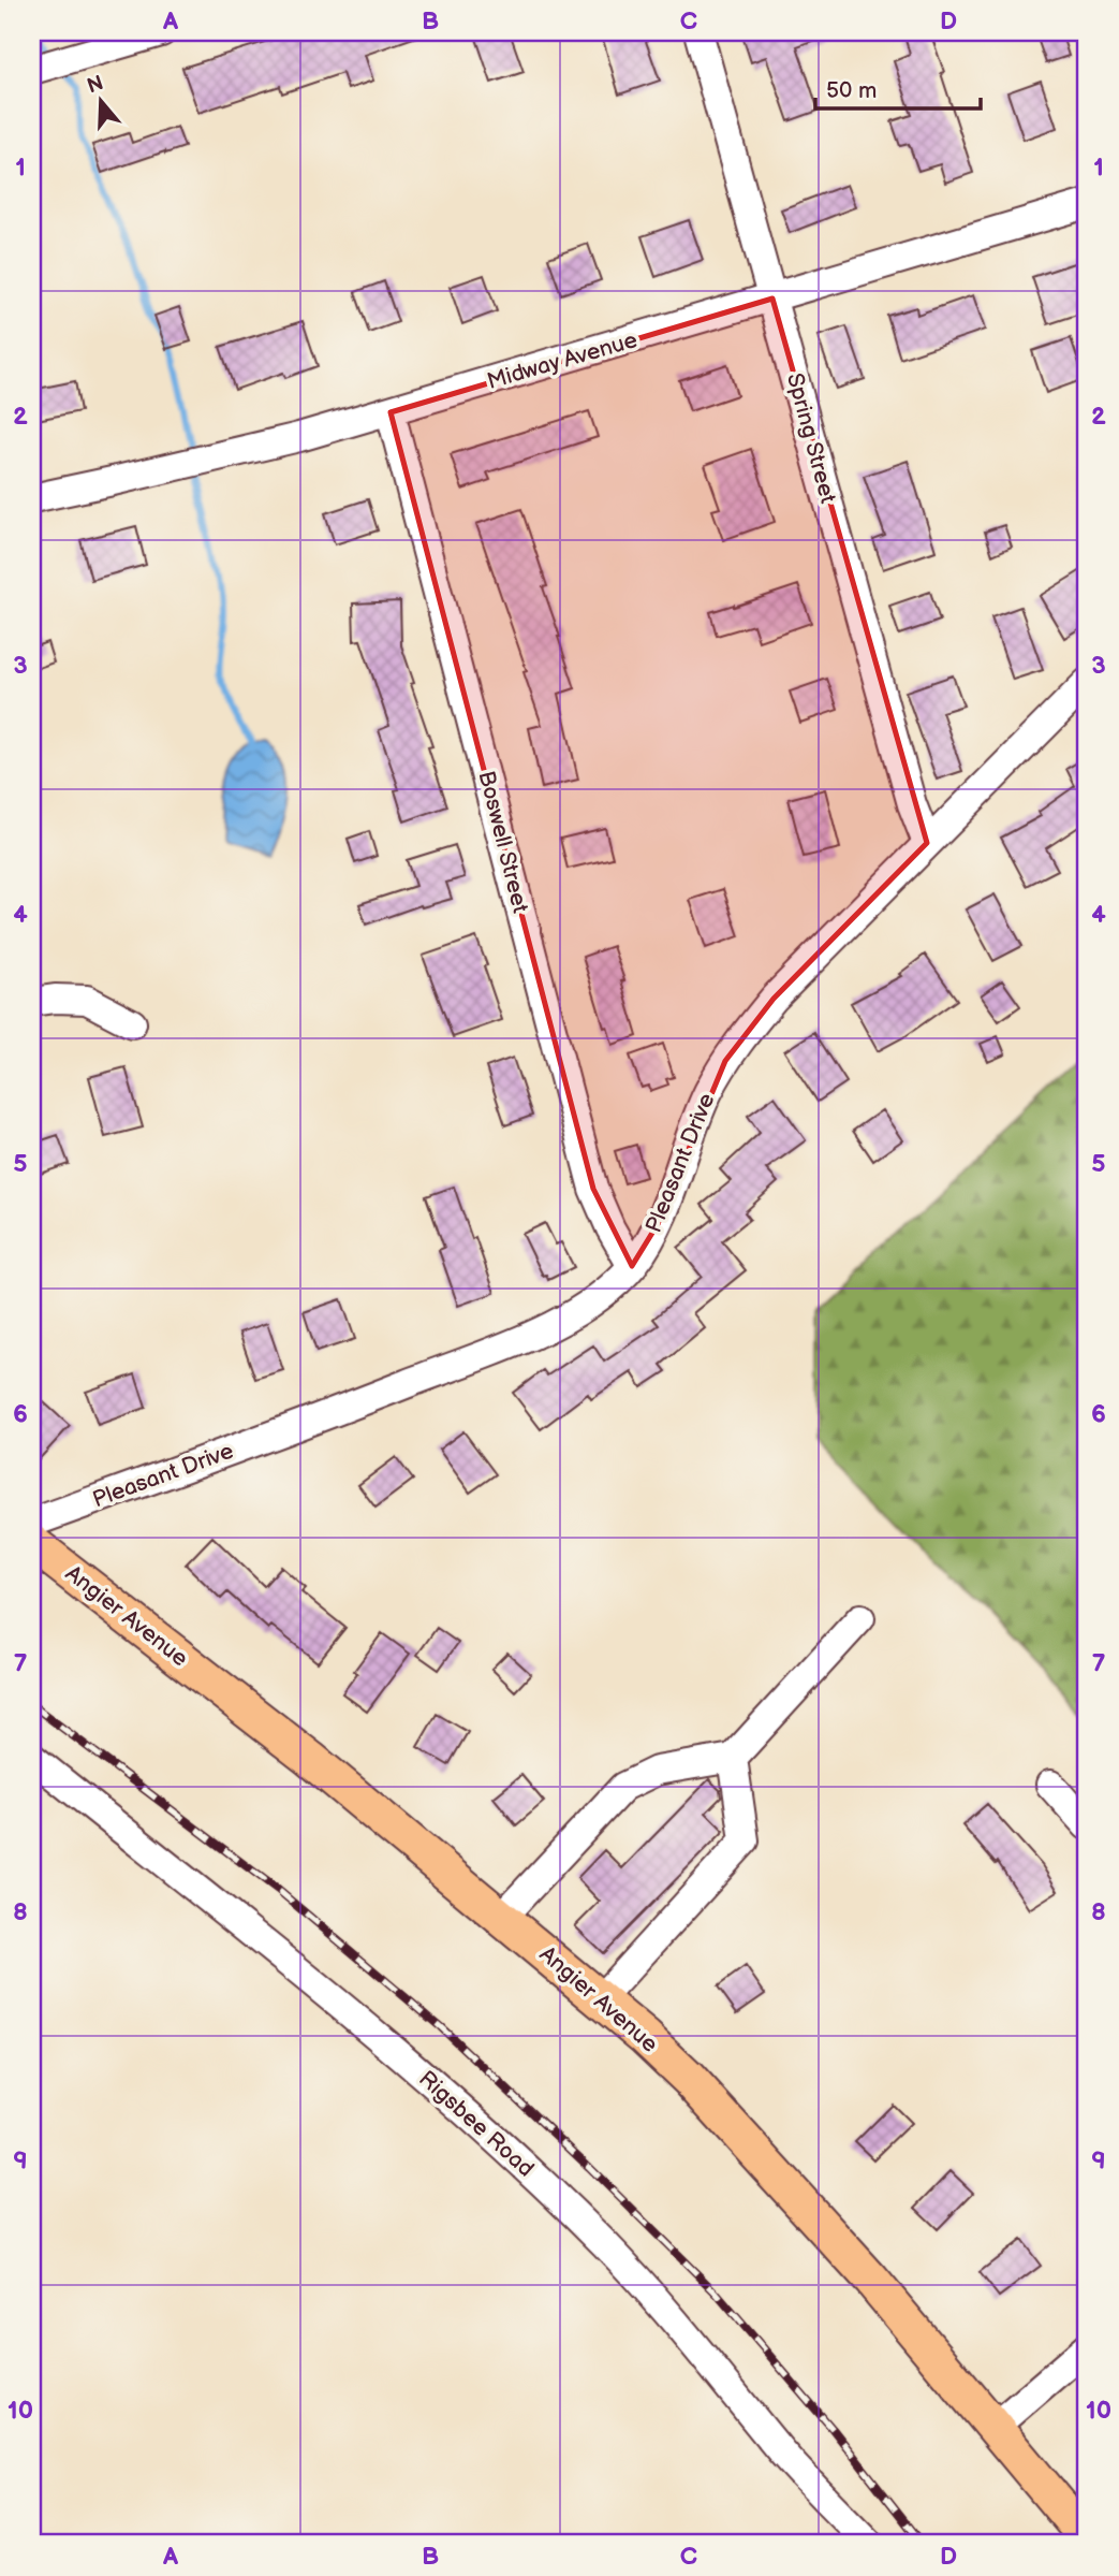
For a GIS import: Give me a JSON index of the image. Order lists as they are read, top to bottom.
{
  "streets": {
    "main road": ["Angier Avenue"],
    "street": [
      "Midway Avenue",
      "Spring Street",
      "Boswell Street",
      "Pleasant Drive",
      "Rigsbee Road"
    ]
  },
  "crossings": [
    ["Midway Avenue", "Spring Street"],
    ["Midway Avenue", "Boswell Street"],
    ["Spring Street", "Pleasant Drive"],
    ["Boswell Street", "Pleasant Drive"]
  ],
  "scale_bar": "50 m",
  "north": "top",
  "grid": {
    "columns": [
      "A",
      "B",
      "C",
      "D"
    ],
    "rows": [
      "1",
      "2",
      "3",
      "4",
      "5",
      "6",
      "7",
      "8",
      "9",
      "10"
    ]
  }
}
